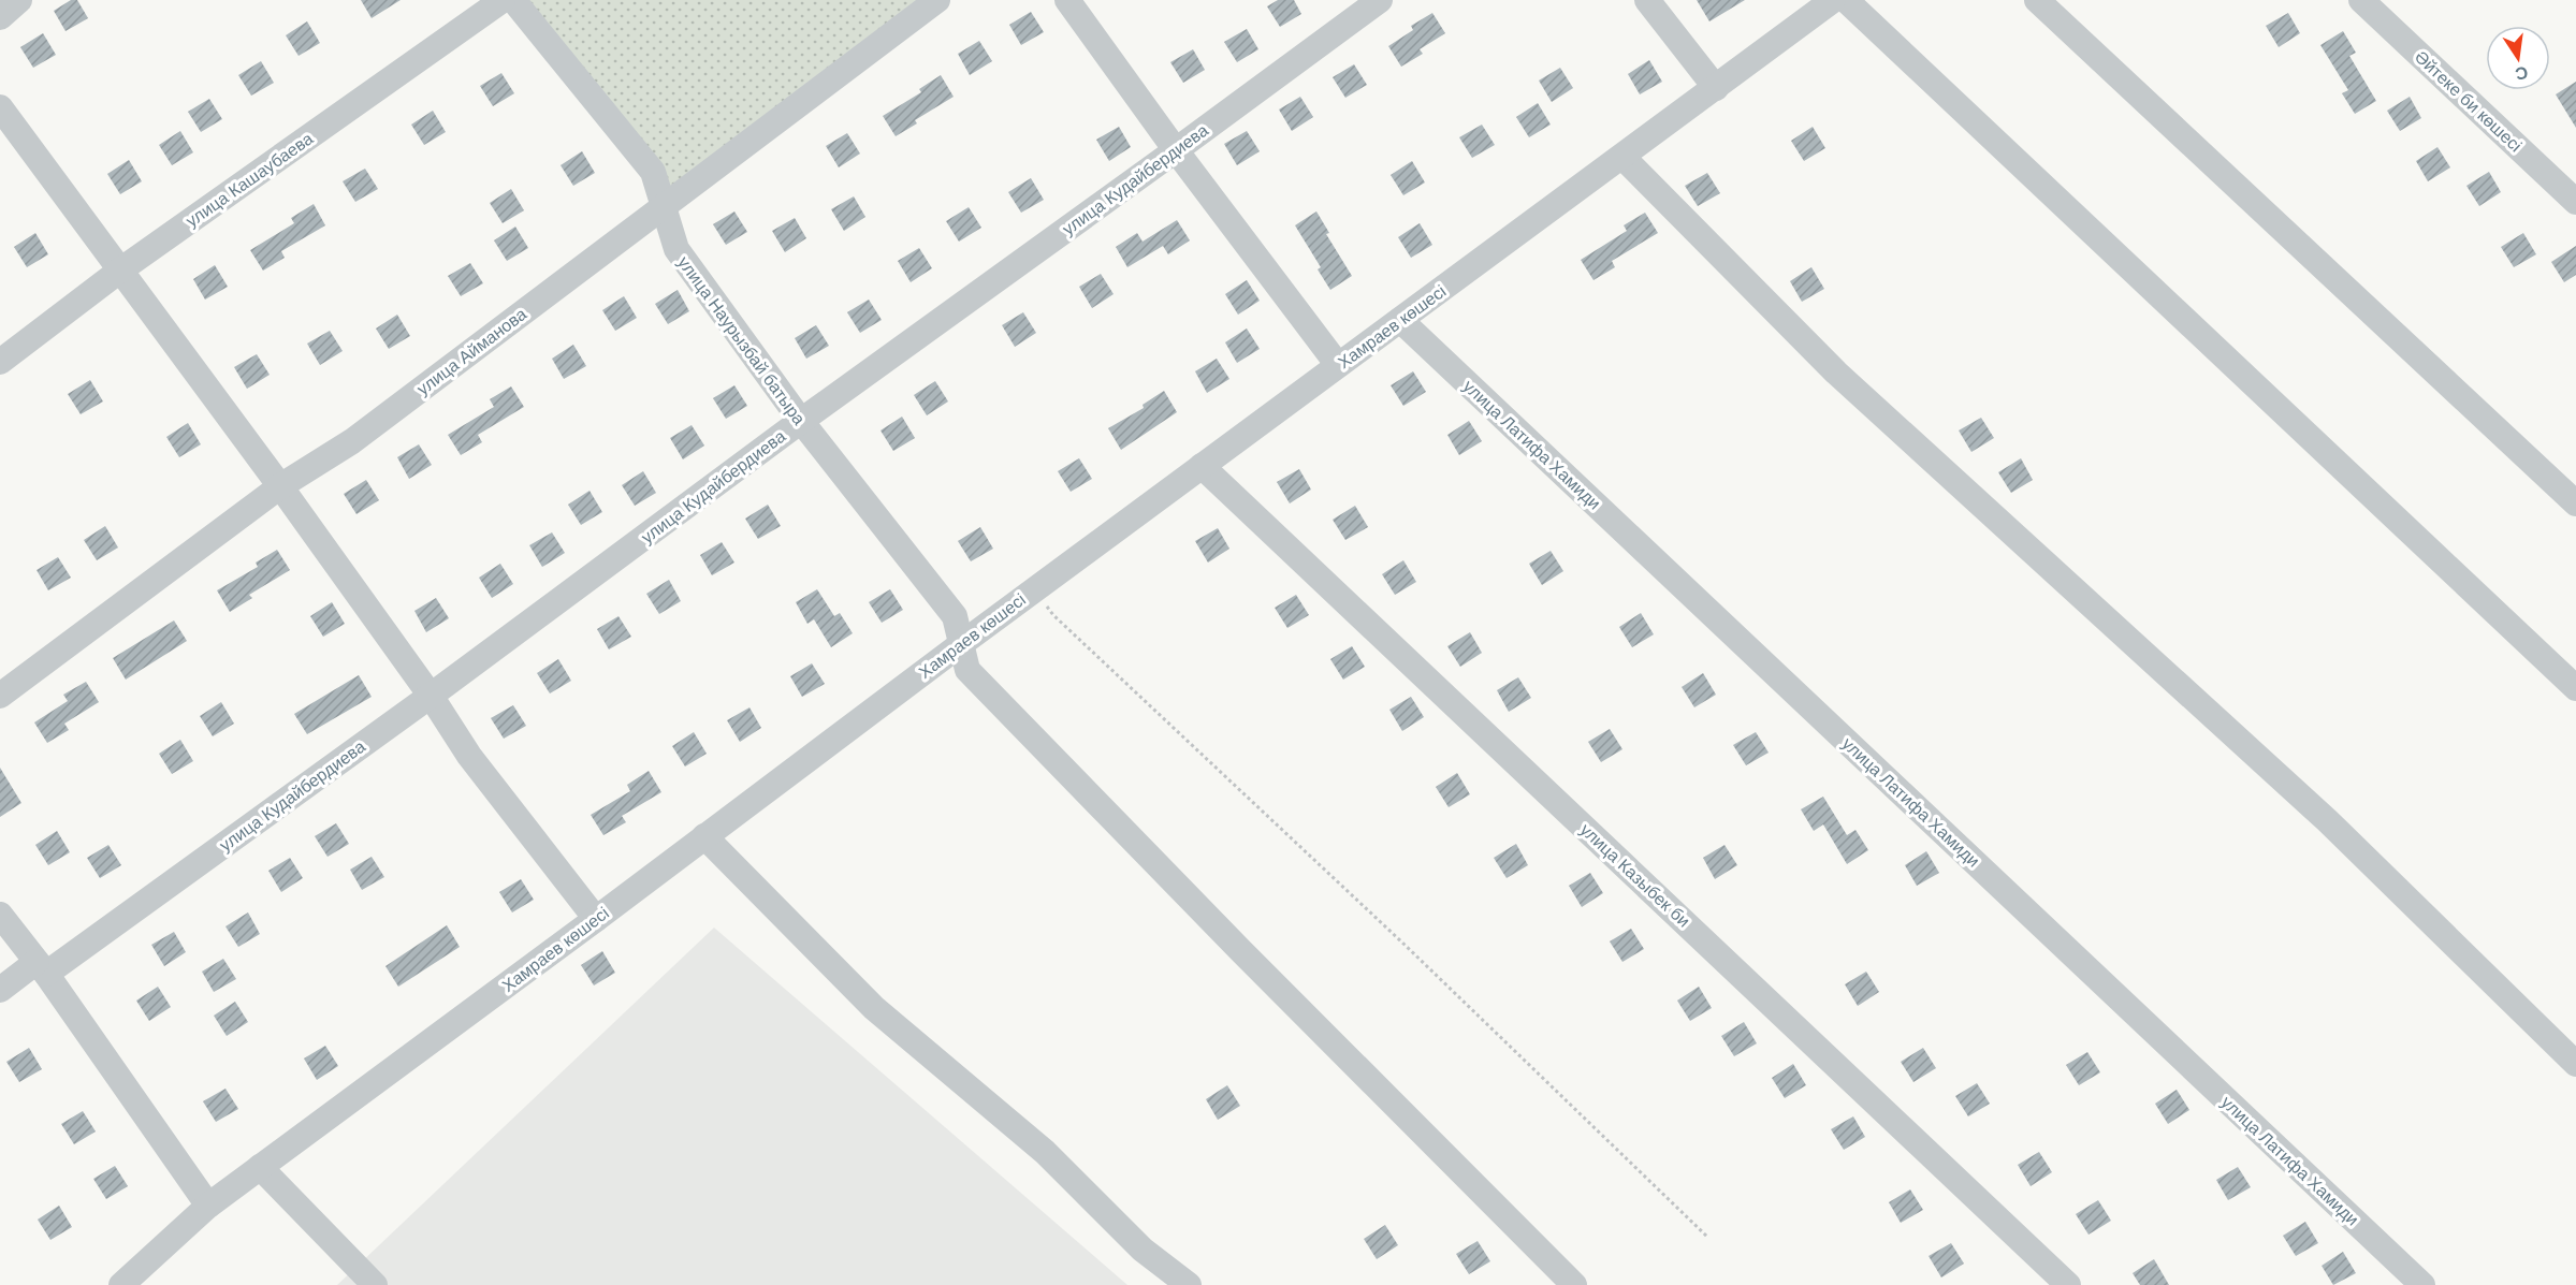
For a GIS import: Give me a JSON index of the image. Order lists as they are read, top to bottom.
{
  "streets": {
    "street": [
      "Әйтеке би көшесі",
      "улица Кашаубаева",
      "улица Кудайбердиева",
      "Хамраев көшесі",
      "улица Наурызбай батыра",
      "улица Айманова",
      "улица Латифа Хамиди",
      "улица Казыбек би"
    ]
  },
  "crossings": [
    ["улица Кудайбердиева", "улица Наурызбай батыра"],
    ["Хамраев көшесі", "улица Наурызбай батыра"],
    ["Хамраев көшесі", "улица Латифа Хамиди"],
    ["Хамраев көшесі", "улица Казыбек би"],
    ["улица Наурызбай батыра", "улица Айманова"]
  ],
  "north": "bottom"
}
